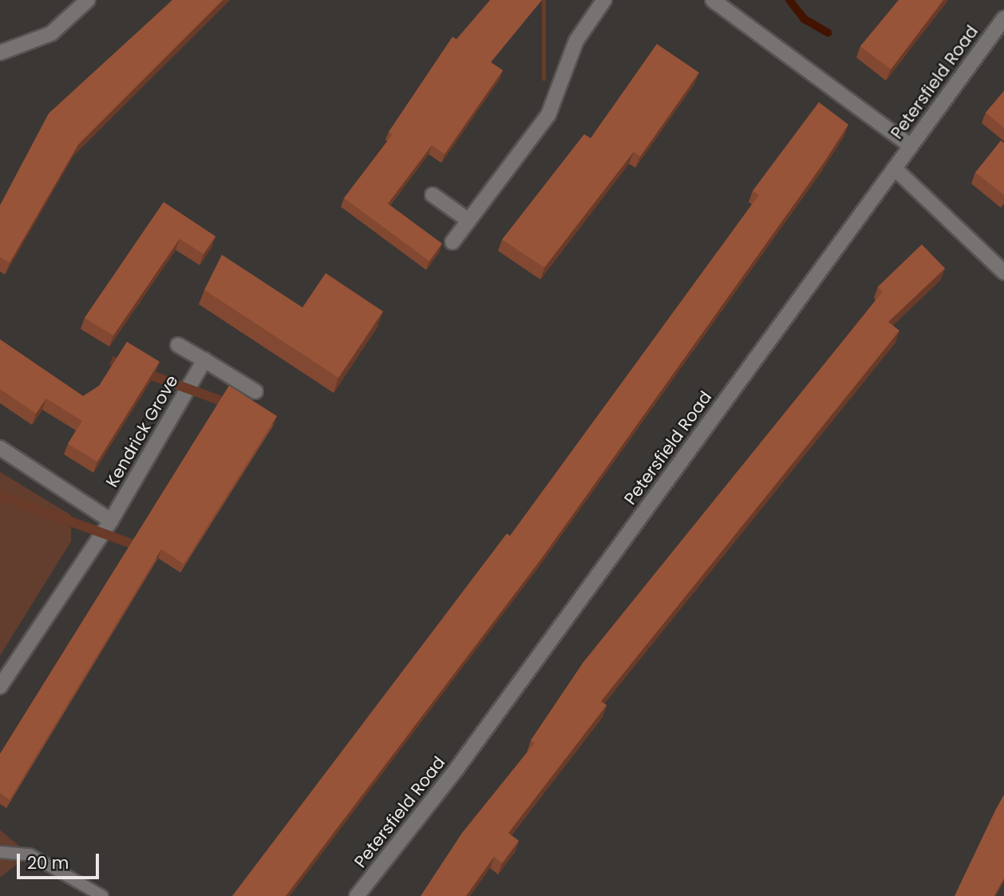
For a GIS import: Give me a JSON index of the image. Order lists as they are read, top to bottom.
{
  "streets": {
    "street": ["Petersfield Road", "Kendrick Grove"]
  },
  "scale_bar": "20 m"
}
